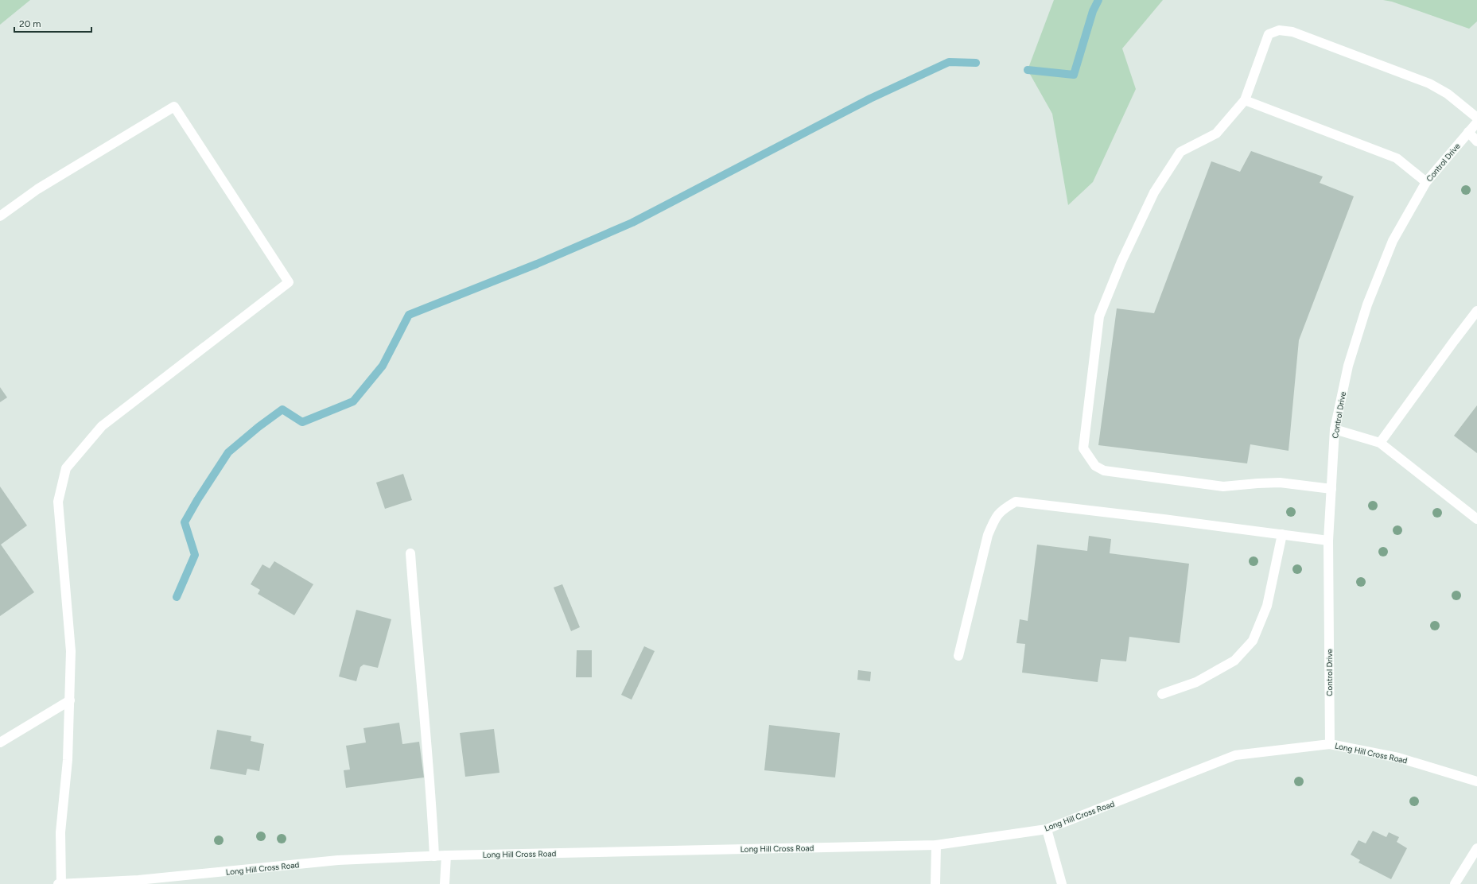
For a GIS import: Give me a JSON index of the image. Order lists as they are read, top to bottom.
{
  "streets": {
    "street": ["Control Drive", "Long Hill Cross Road"]
  },
  "crossings": [
    ["Control Drive", "Long Hill Cross Road"]
  ],
  "scale_bar": "20 m"
}
